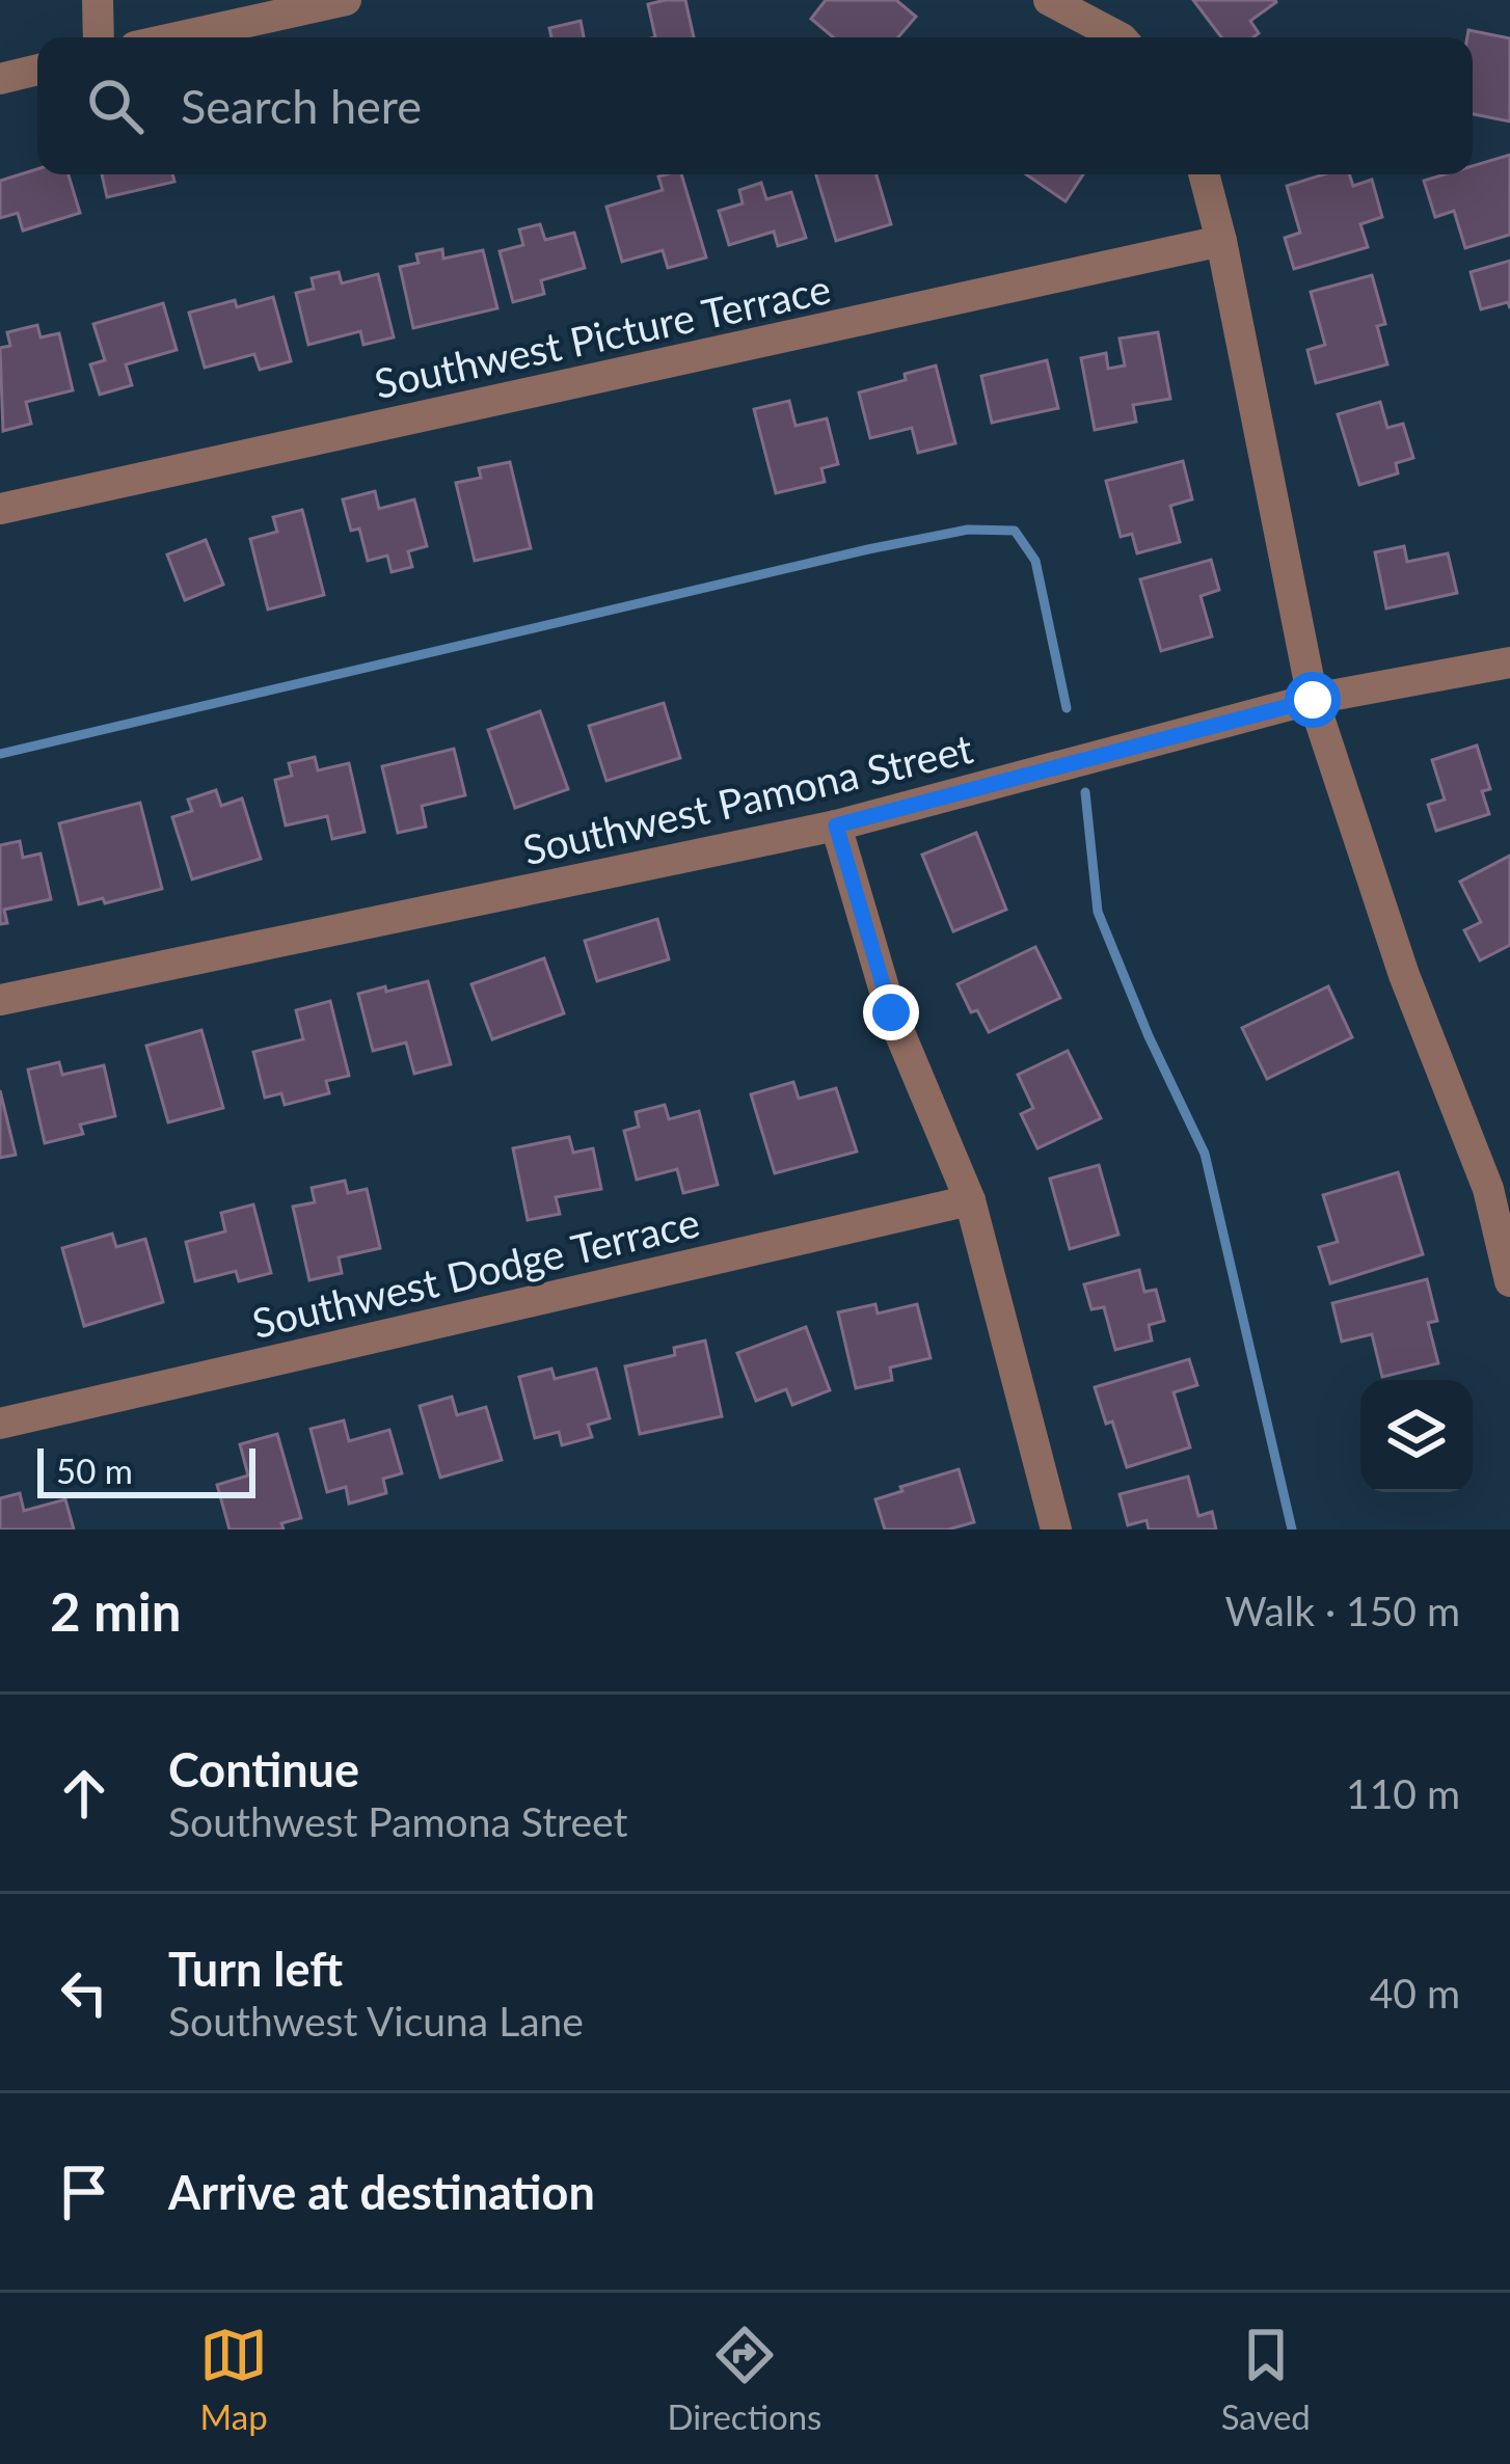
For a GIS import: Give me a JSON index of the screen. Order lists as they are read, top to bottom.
{
  "streets": {
    "street": ["Southwest Picture Terrace", "Southwest Pamona Street", "Southwest Dodge Terrace"]
  },
  "scale_bar": "50 m",
  "page": {
    "search": "Search here",
    "scale": "50 m",
    "heading": ["2 min", "Walk · 150 m"],
    "list": [
      ["Continue", "Southwest Pamona Street", "110 m"],
      ["Turn left", "Southwest Vicuna Lane", "40 m"],
      "Arrive at destination"
    ],
    "nav": ["Map", "Directions", "Saved"]
  }
}
